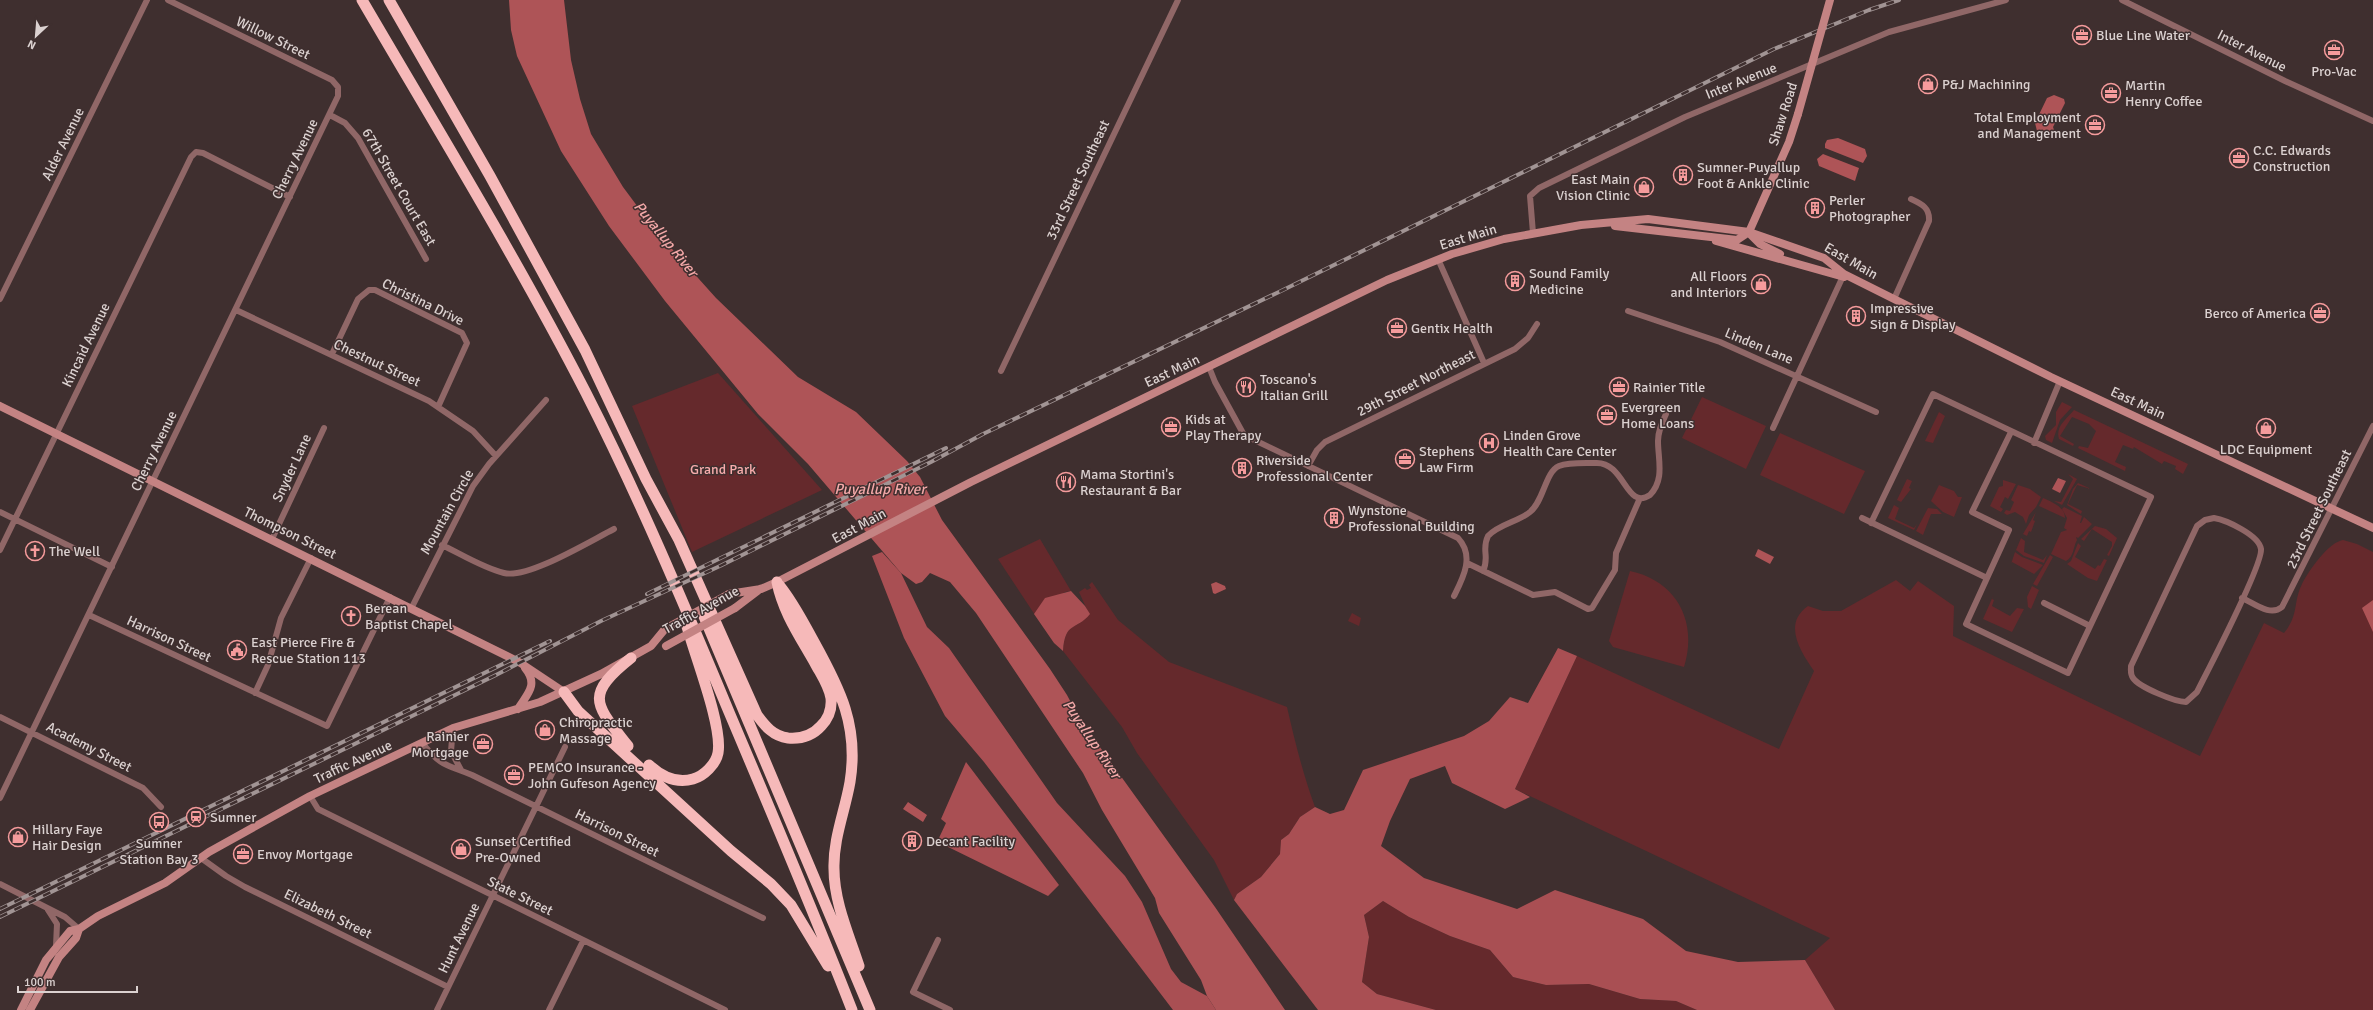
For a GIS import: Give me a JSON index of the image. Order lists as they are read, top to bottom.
{
  "streets": {
    "main road": [
      "Shaw Road",
      "East Main",
      "Thompson Street",
      "Traffic Avenue"
    ],
    "street": [
      "Willow Street",
      "Inter Avenue",
      "Alder Avenue",
      "Cherry Avenue",
      "33rd Street Southeast",
      "67th Street Court East",
      "Christina Drive",
      "Kincaid Avenue",
      "Linden Lane",
      "Chestnut Street",
      "29th Street Northeast",
      "Snyder Lane",
      "23rd Street Southeast",
      "Mountain Circle",
      "Harrison Street",
      "Academy Street",
      "State Street",
      "Elizabeth Street",
      "Hunt Avenue"
    ]
  },
  "crossings": [
    ["Willow Street", "Cherry Avenue"],
    ["Willow Street", "67th Street Court East"],
    ["Inter Avenue", "East Main"],
    ["Shaw Road", "East Main"],
    ["Cherry Avenue", "67th Street Court East"],
    ["Cherry Avenue", "Kincaid Avenue"],
    ["Cherry Avenue", "Chestnut Street"],
    ["Cherry Avenue", "Thompson Street"],
    ["Cherry Avenue", "Harrison Street"],
    ["Cherry Avenue", "Academy Street"],
    ["East Main", "23rd Street Southeast"],
    ["East Main", "Traffic Avenue"],
    ["Christina Drive", "Chestnut Street"],
    ["Kincaid Avenue", "Thompson Street"],
    ["Chestnut Street", "Mountain Circle"],
    ["Snyder Lane", "Thompson Street"],
    ["Mountain Circle", "Thompson Street"],
    ["Thompson Street", "Traffic Avenue"],
    ["Thompson Street", "Harrison Street"],
    ["Traffic Avenue", "Harrison Street"],
    ["Traffic Avenue", "State Street"],
    ["Traffic Avenue", "Elizabeth Street"],
    ["Harrison Street", "Hunt Avenue"],
    ["State Street", "Hunt Avenue"],
    ["Elizabeth Street", "Hunt Avenue"]
  ],
  "water": ["Puyallup River"],
  "parks": ["Grand Park"],
  "places": {
    "office": [
      "Blue Line Water",
      "Pro-Vac",
      "Martin Henry Coffee",
      "Total Employment and Management",
      "C.C. Edwards Construction",
      "Berco of America",
      "Gentix Health",
      "Rainier Title",
      "Evergreen Home Loans",
      "Kids at Play Therapy",
      "Stephens Law Firm",
      "Rainier Mortgage",
      "PEMCO Insurance - John Gufeson Agency",
      "Envoy Mortgage"
    ],
    "shop": [
      "P&J Machining",
      "East Main Vision Clinic",
      "All Floors and Interiors",
      "LDC Equipment",
      "Chiropractic Massage",
      "Hillary Faye Hair Design",
      "Sunset Certified Pre-Owned"
    ],
    "building": [
      "Sumner-Puyallup Foot & Ankle Clinic",
      "Perler Photographer",
      "Sound Family Medicine",
      "Impressive Sign & Display",
      "Riverside Professional Center",
      "Wynstone Professional Building",
      "Decant Facility"
    ],
    "restaurant": ["Toscano's Italian Grill", "Mama Stortini's Restaurant & Bar"],
    "hospital": ["Linden Grove Health Care Center"],
    "church": ["The Well", "Berean Baptist Chapel"],
    "public building": ["East Pierce Fire & Rescue Station 113"],
    "station": ["Sumner"],
    "bus stop": ["Sumner Station Bay 3"]
  },
  "scale_bar": "100 m",
  "north": "bottom left"
}
